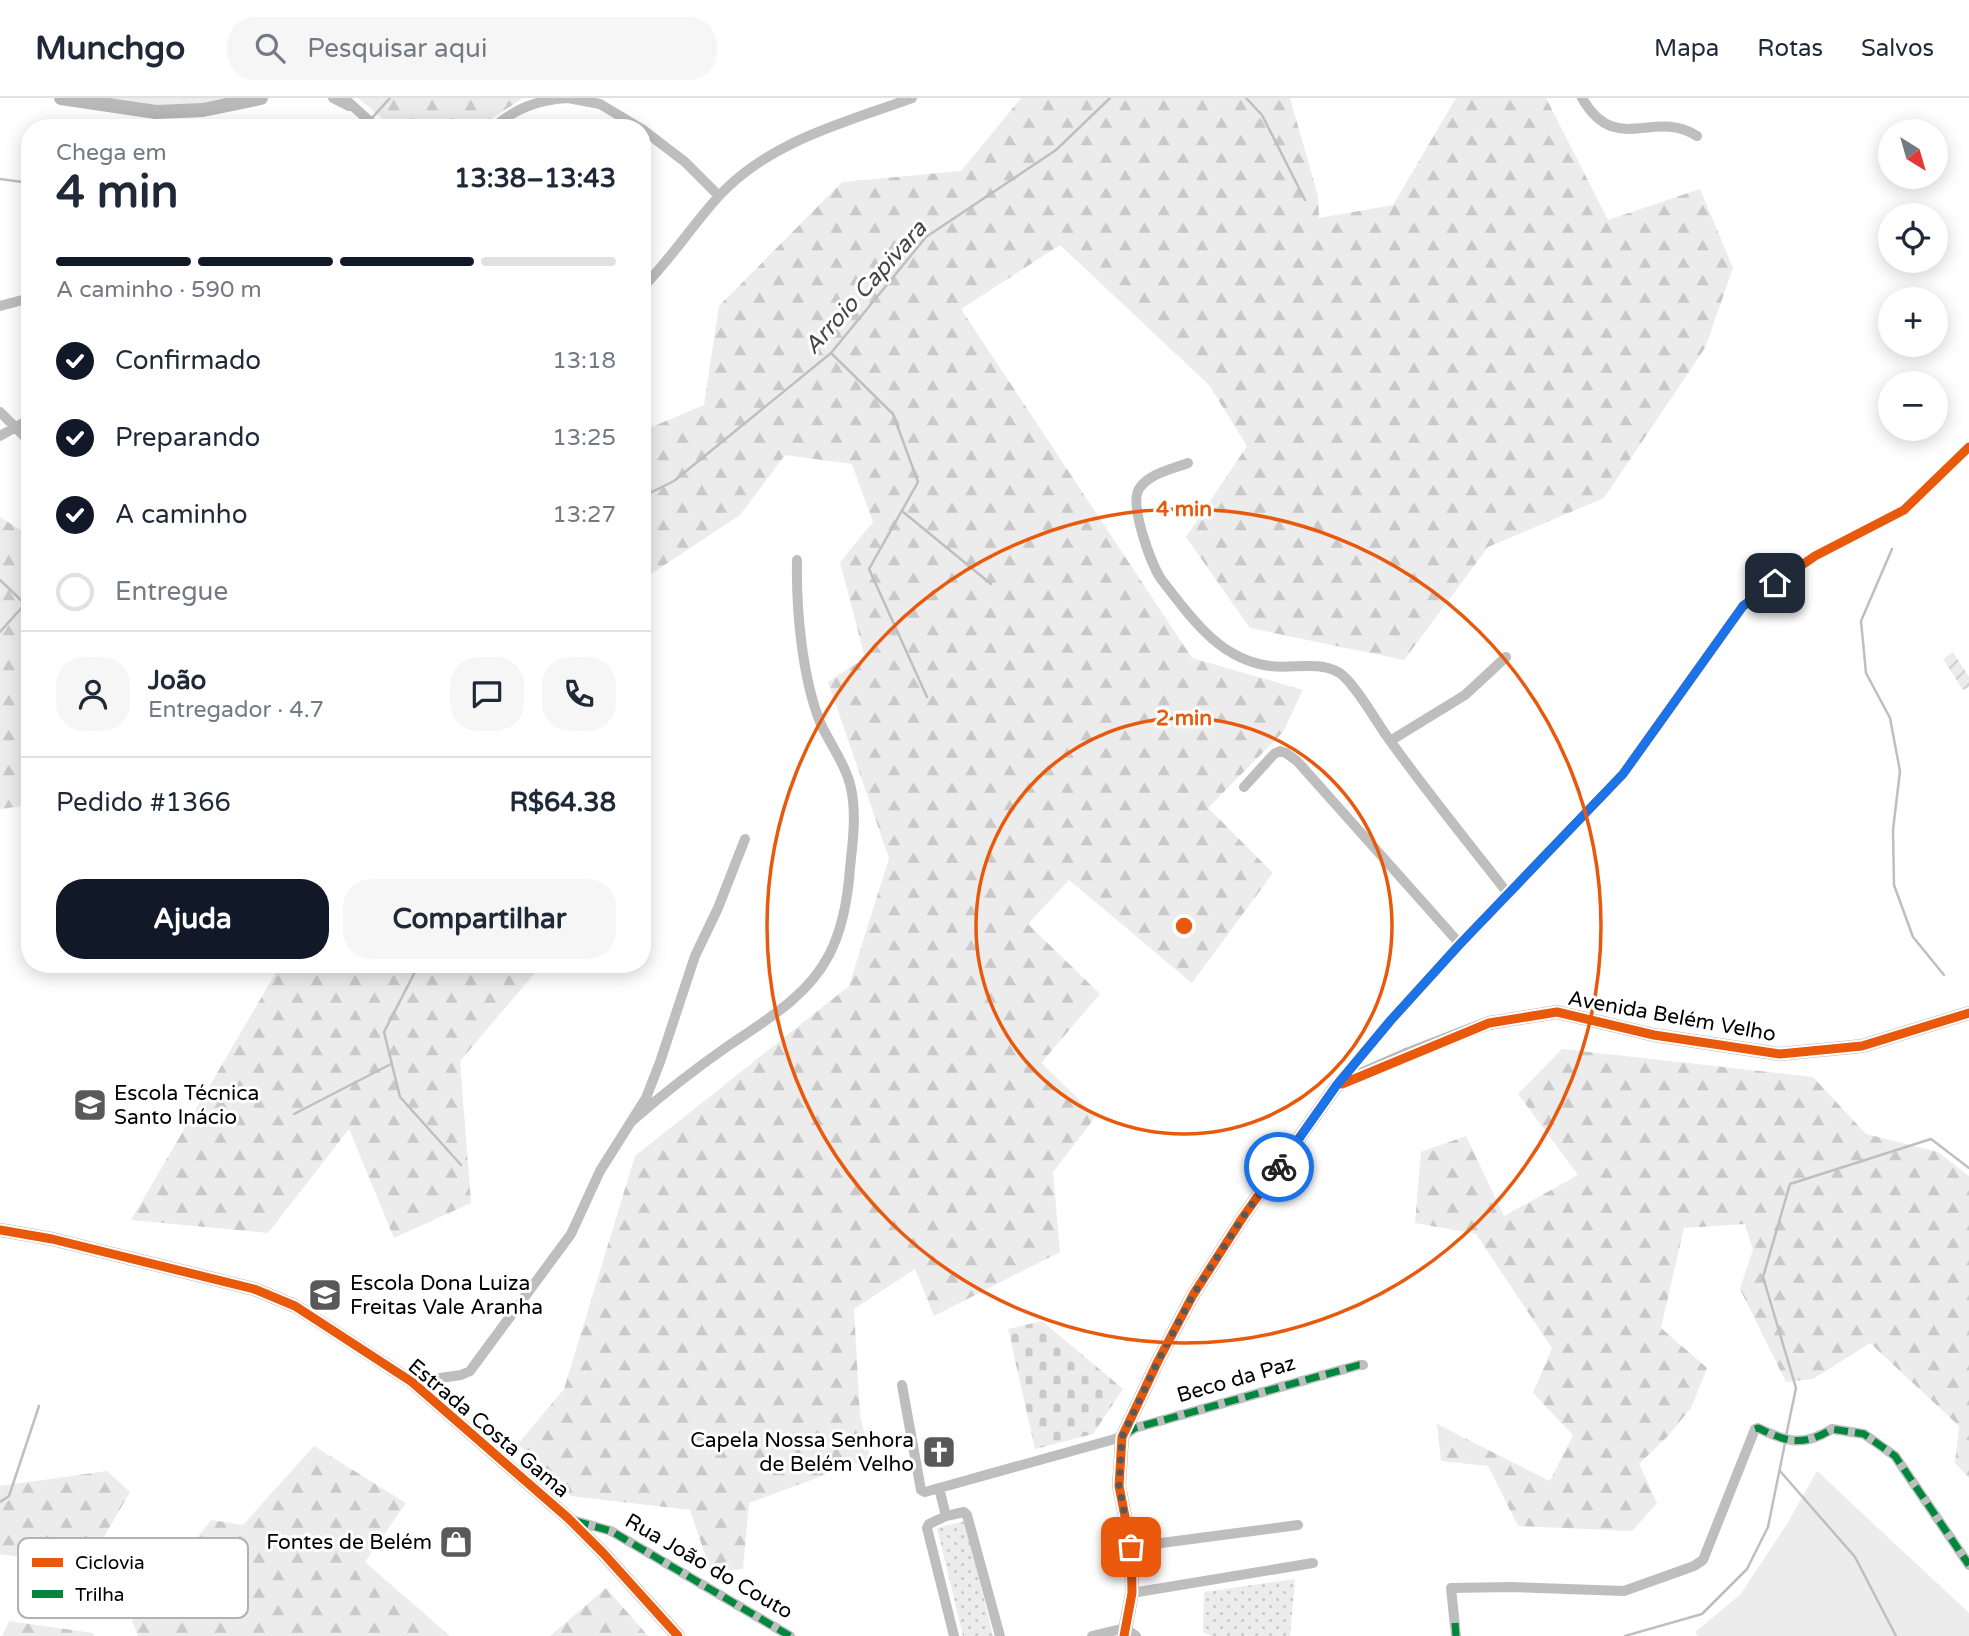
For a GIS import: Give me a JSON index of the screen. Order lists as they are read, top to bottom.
{
  "streets": {
    "main road": ["Avenida Belém Velho", "Estrada Costa Gama"],
    "street": ["Beco da Paz", "Rua João do Couto"]
  },
  "crossings": [
    ["Estrada Costa Gama", "Rua João do Couto"]
  ],
  "water": ["Arroio Capivara"],
  "places": {
    "school or university": ["Escola Técnica Santo Inácio", "Escola Dona Luiza Freitas Vale Aranha"],
    "church": ["Capela Nossa Senhora de Belém Velho"],
    "shop": ["Fontes de Belém"]
  },
  "legend": ["Ciclovia", "Trilha"],
  "north": "bottom right",
  "page": {
    "header": "Munchgo",
    "search": "Pesquisar aqui",
    "nav": ["Mapa", "Rotas", "Salvos"],
    "map_buttons": ["+", "−"],
    "heading": ["4 min", "Chega em", "13:38–13:43"],
    "panel": [
      "João",
      "Entregador · 4.7",
      "Pedido #1366",
      "R$64.38"
    ],
    "bar": "A caminho · 590 m",
    "list": [
      ["Confirmado", "13:18"],
      ["Preparando", "13:25"],
      ["A caminho", "13:27"],
      "Entregue"
    ],
    "buttons": ["Ajuda", "Compartilhar"]
  },
  "rings": ["4 min", "2 min"]
}
